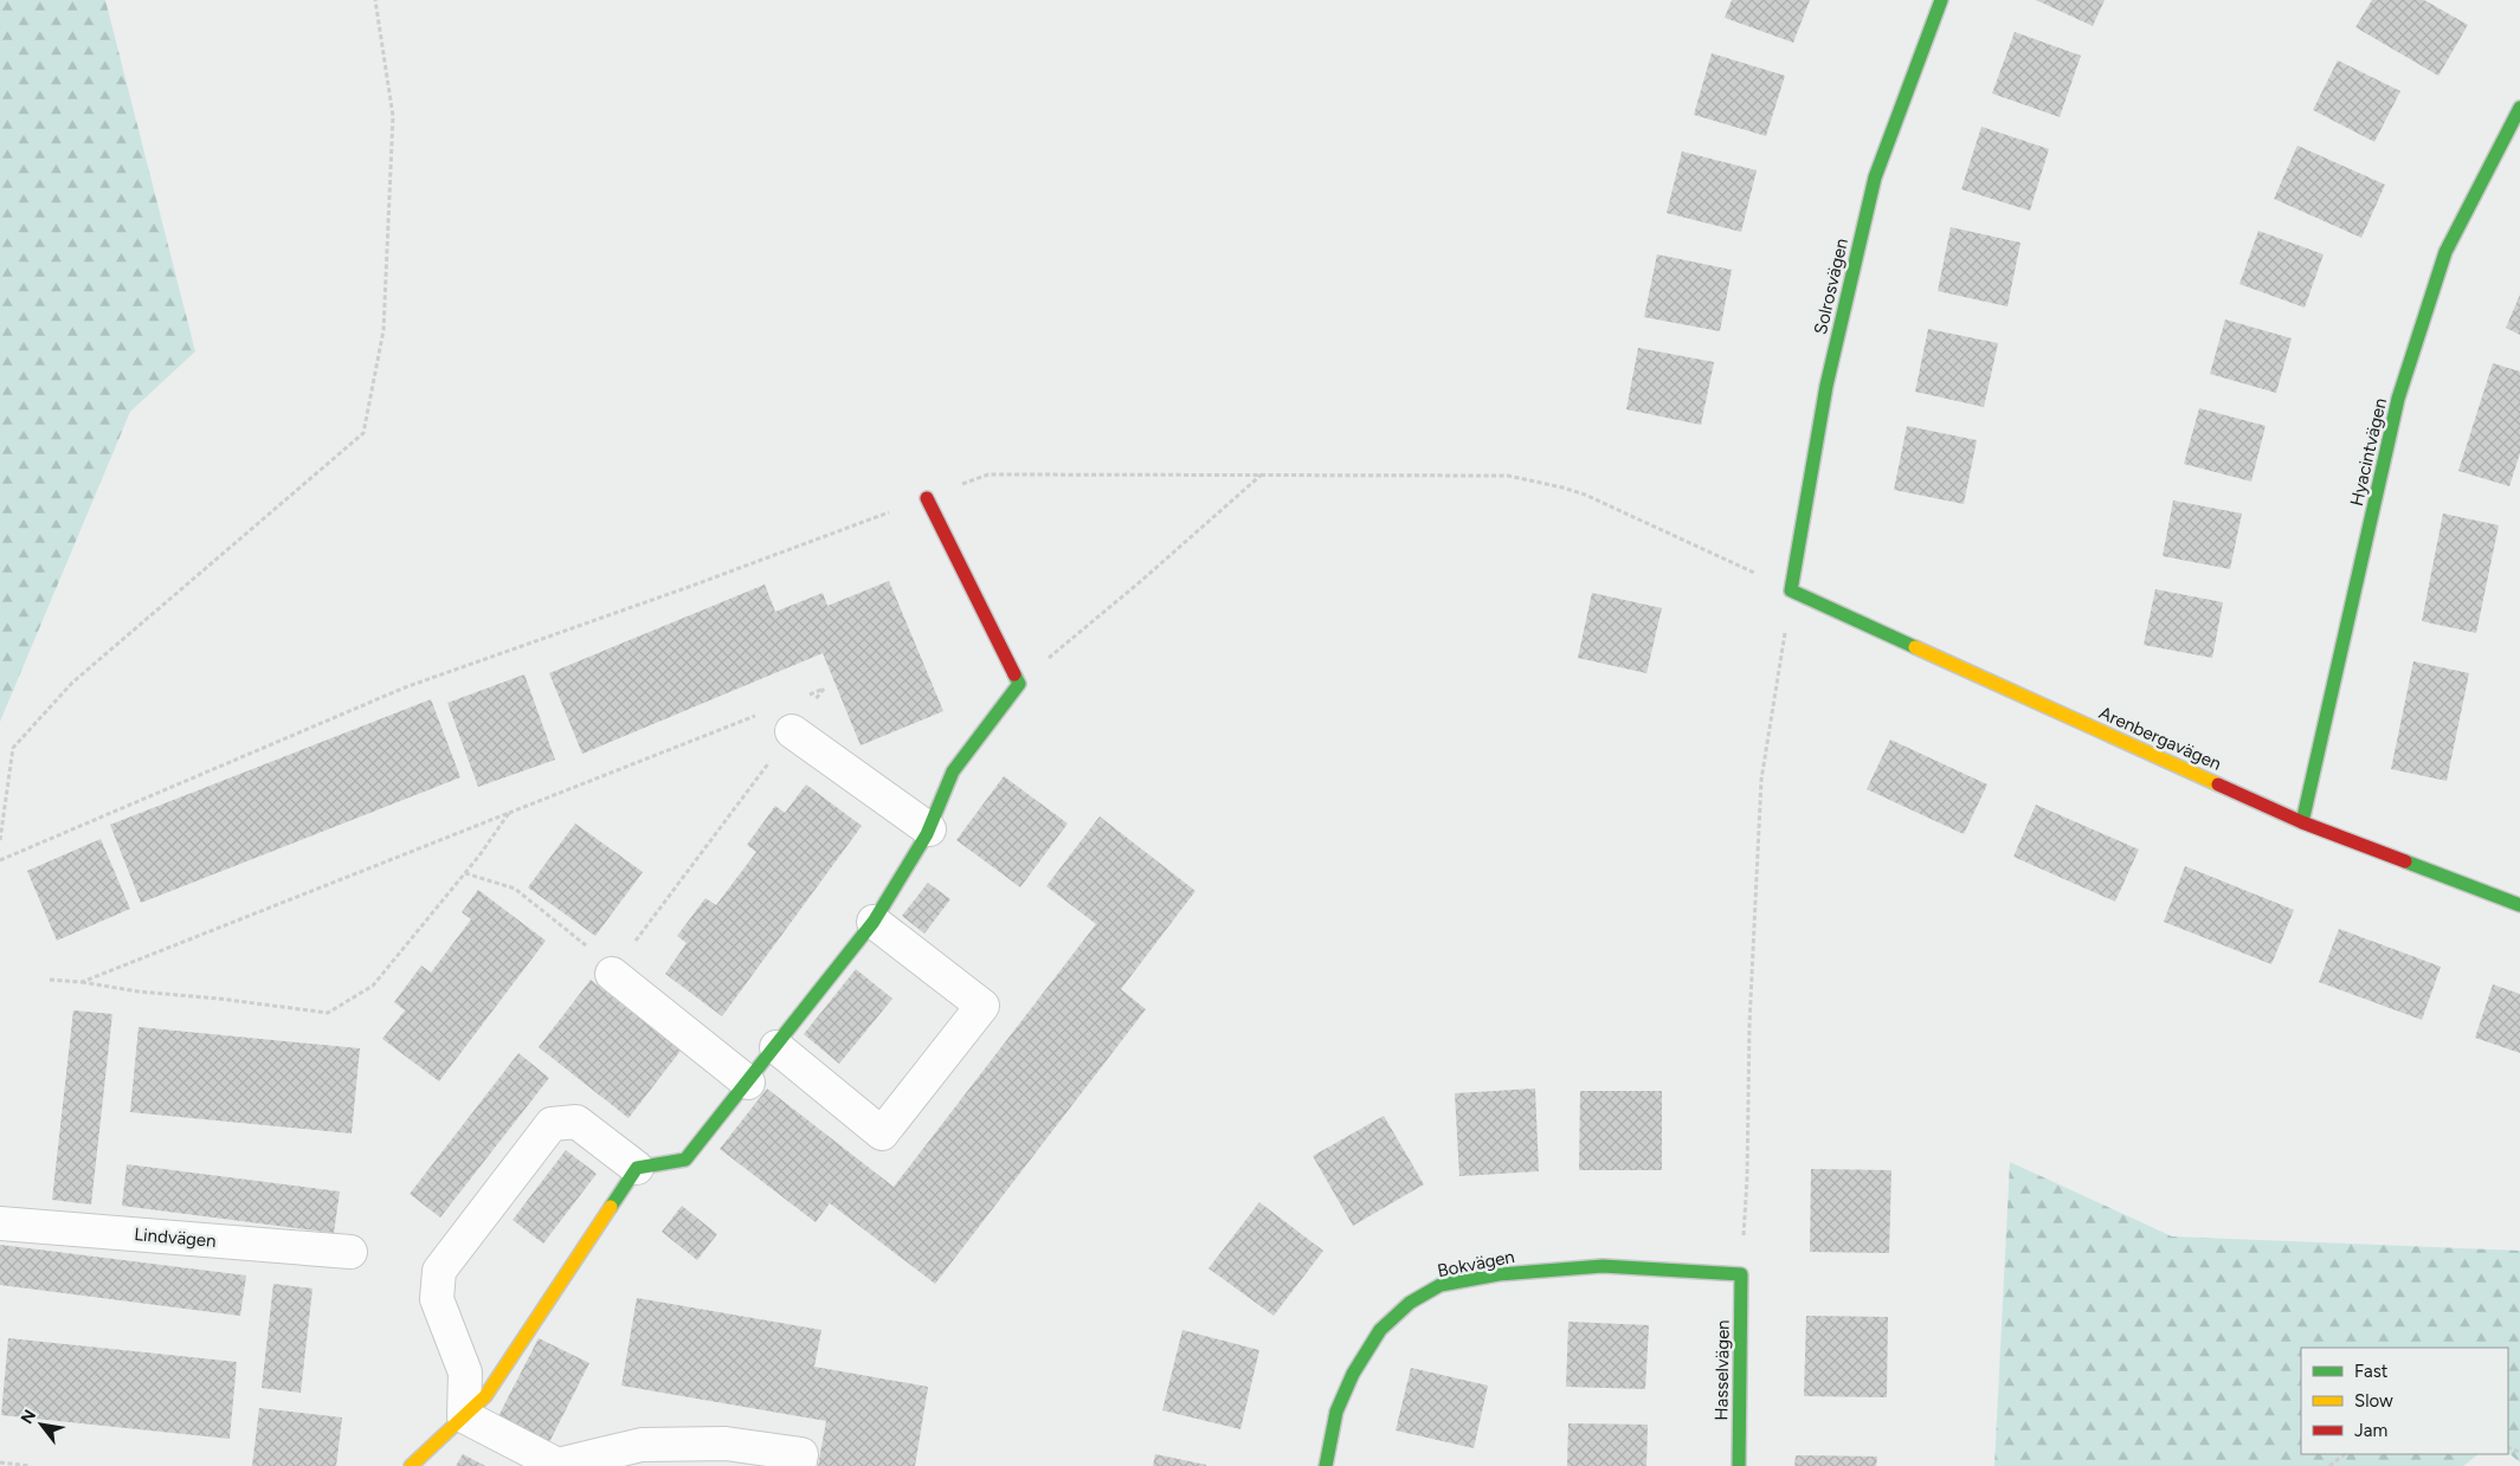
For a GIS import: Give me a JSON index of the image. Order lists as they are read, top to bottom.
{
  "streets": {
    "street": [
      "Solrosvägen",
      "Hyacintvägen",
      "Arenbergavägen",
      "Lindvägen",
      "Bokvägen",
      "Hasselvägen"
    ]
  },
  "crossings": [
    ["Solrosvägen", "Arenbergavägen"],
    ["Hyacintvägen", "Arenbergavägen"],
    ["Bokvägen", "Hasselvägen"]
  ],
  "legend": ["Fast", "Slow", "Jam"],
  "north": "top left"
}
